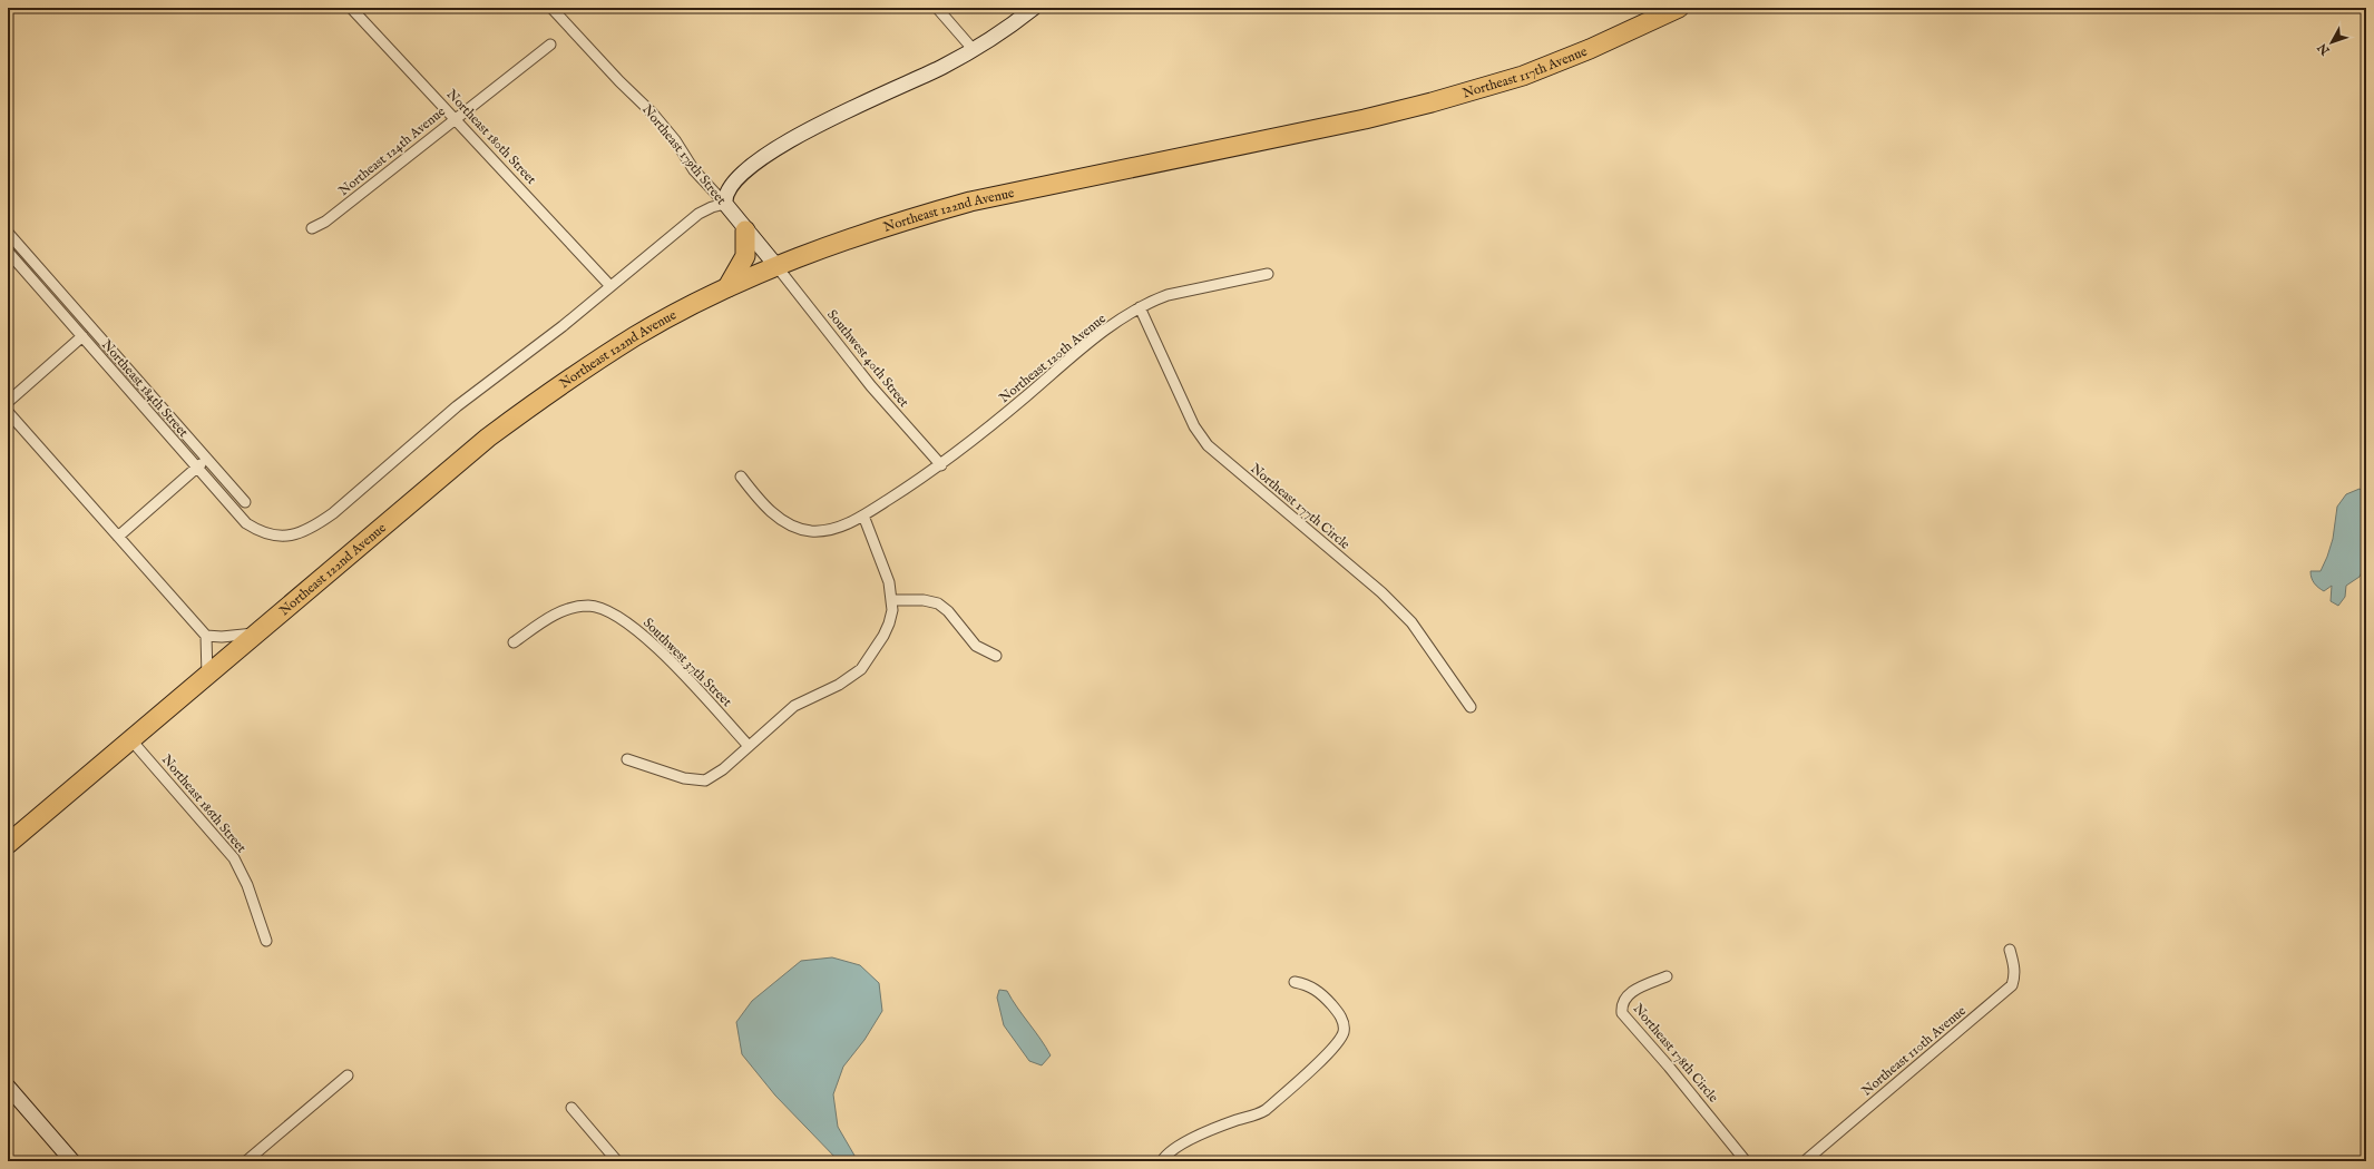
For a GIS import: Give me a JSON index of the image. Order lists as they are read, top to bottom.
{
  "streets": {
    "highway": ["Northeast 117th Avenue", "Northeast 122nd Avenue"],
    "main road": ["Northeast 179th Street"],
    "street": [
      "Northeast 180th Street",
      "Northeast 124th Avenue",
      "Southwest 40th Street",
      "Northeast 120th Avenue",
      "Northeast 184th Street",
      "Northeast 177th Circle",
      "Southwest 37th Street",
      "Northeast 186th Street",
      "Northeast 110th Avenue",
      "Northeast 178th Circle"
    ]
  },
  "crossings": [
    ["Northeast 117th Avenue", "Northeast 122nd Avenue"],
    ["Northeast 180th Street", "Northeast 124th Avenue"],
    ["Northeast 180th Street", "Northeast 184th Street"],
    ["Northeast 179th Street", "Northeast 122nd Avenue"],
    ["Northeast 179th Street", "Southwest 40th Street"],
    ["Northeast 122nd Avenue", "Southwest 40th Street"],
    ["Northeast 122nd Avenue", "Northeast 186th Street"],
    ["Southwest 40th Street", "Northeast 120th Avenue"],
    ["Northeast 120th Avenue", "Northeast 177th Circle"]
  ],
  "north": "bottom left"
}
